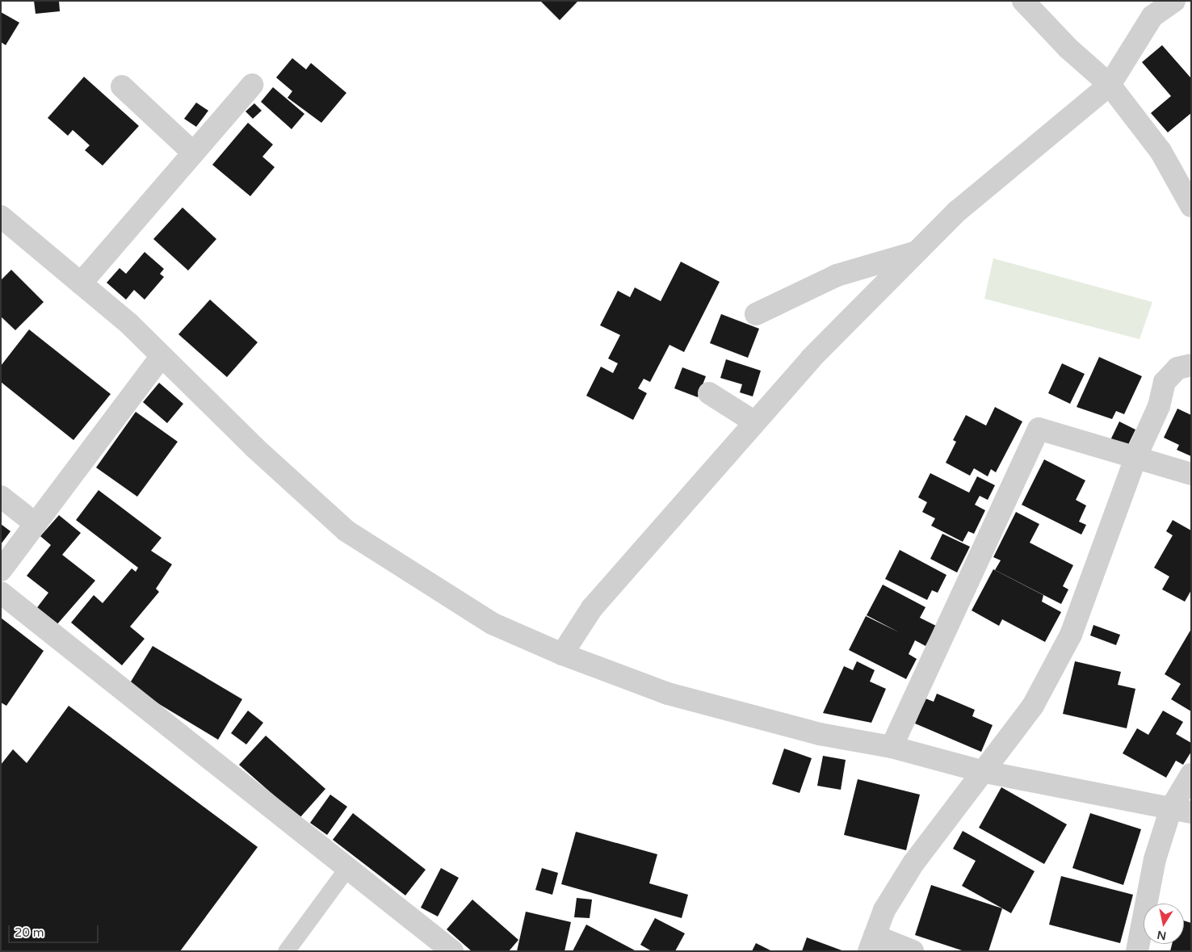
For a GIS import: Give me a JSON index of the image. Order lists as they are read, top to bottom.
{
  "scale_bar": "20 m",
  "north": "bottom"
}
